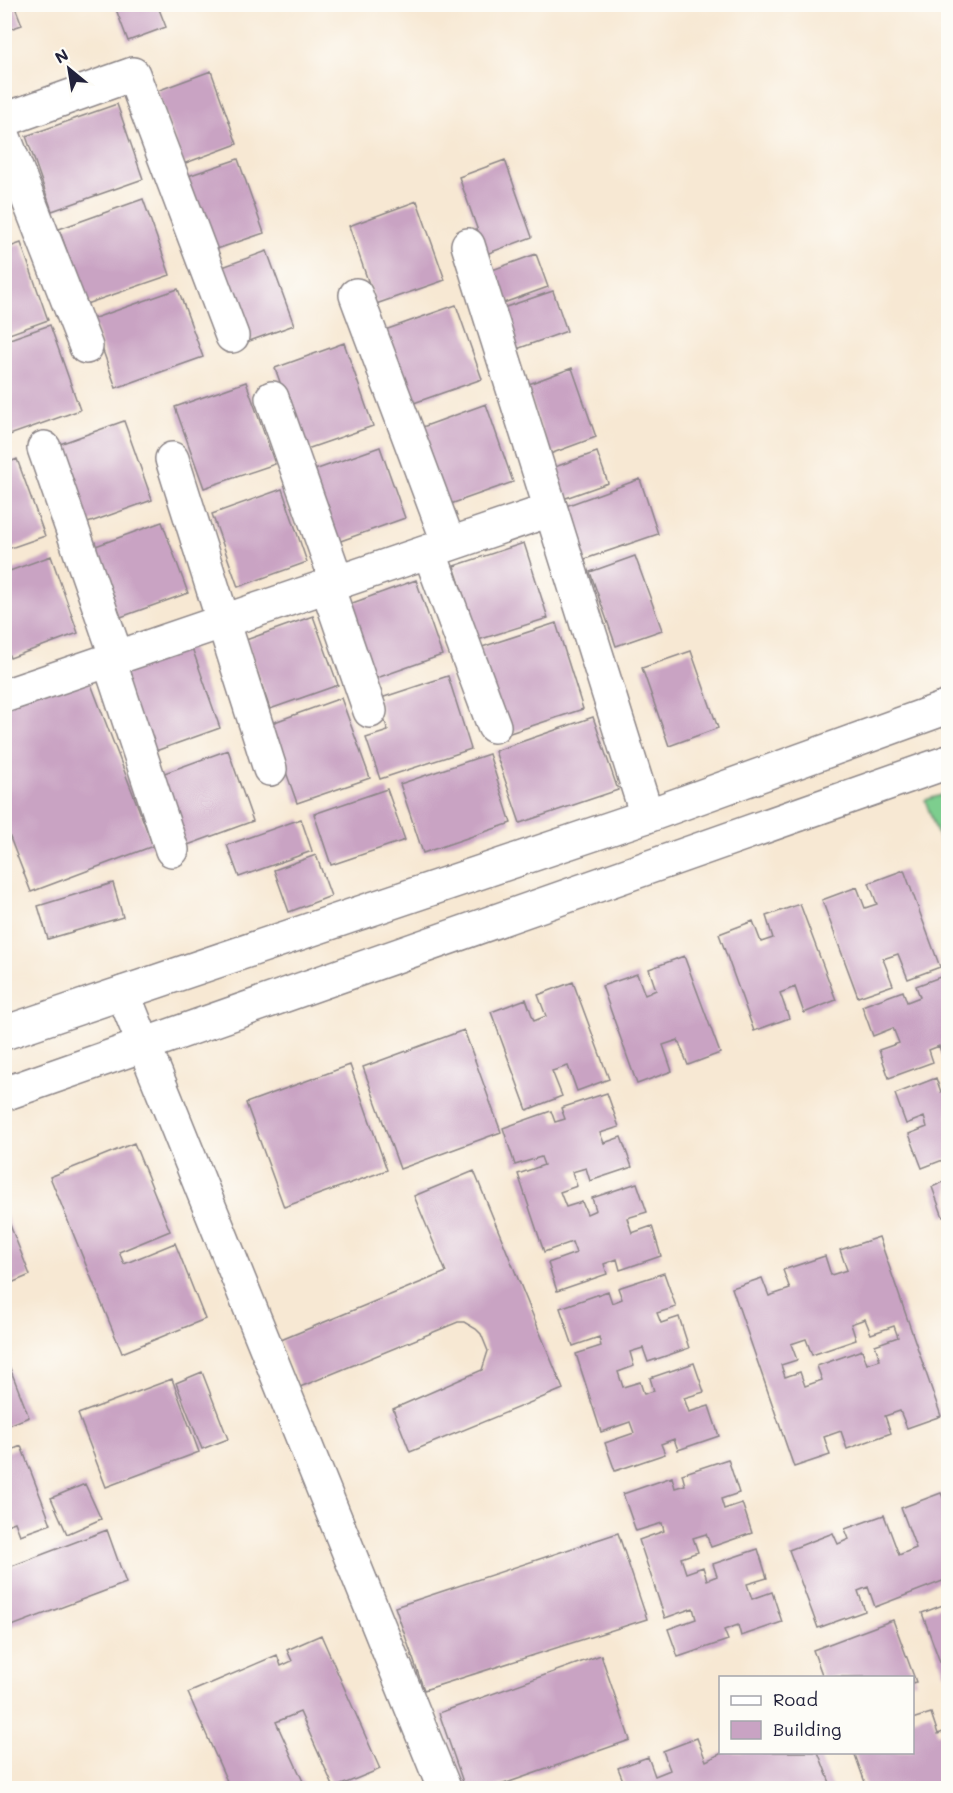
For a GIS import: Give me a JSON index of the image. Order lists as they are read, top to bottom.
{
  "legend": ["Road", "Building"],
  "north": "top left"
}
